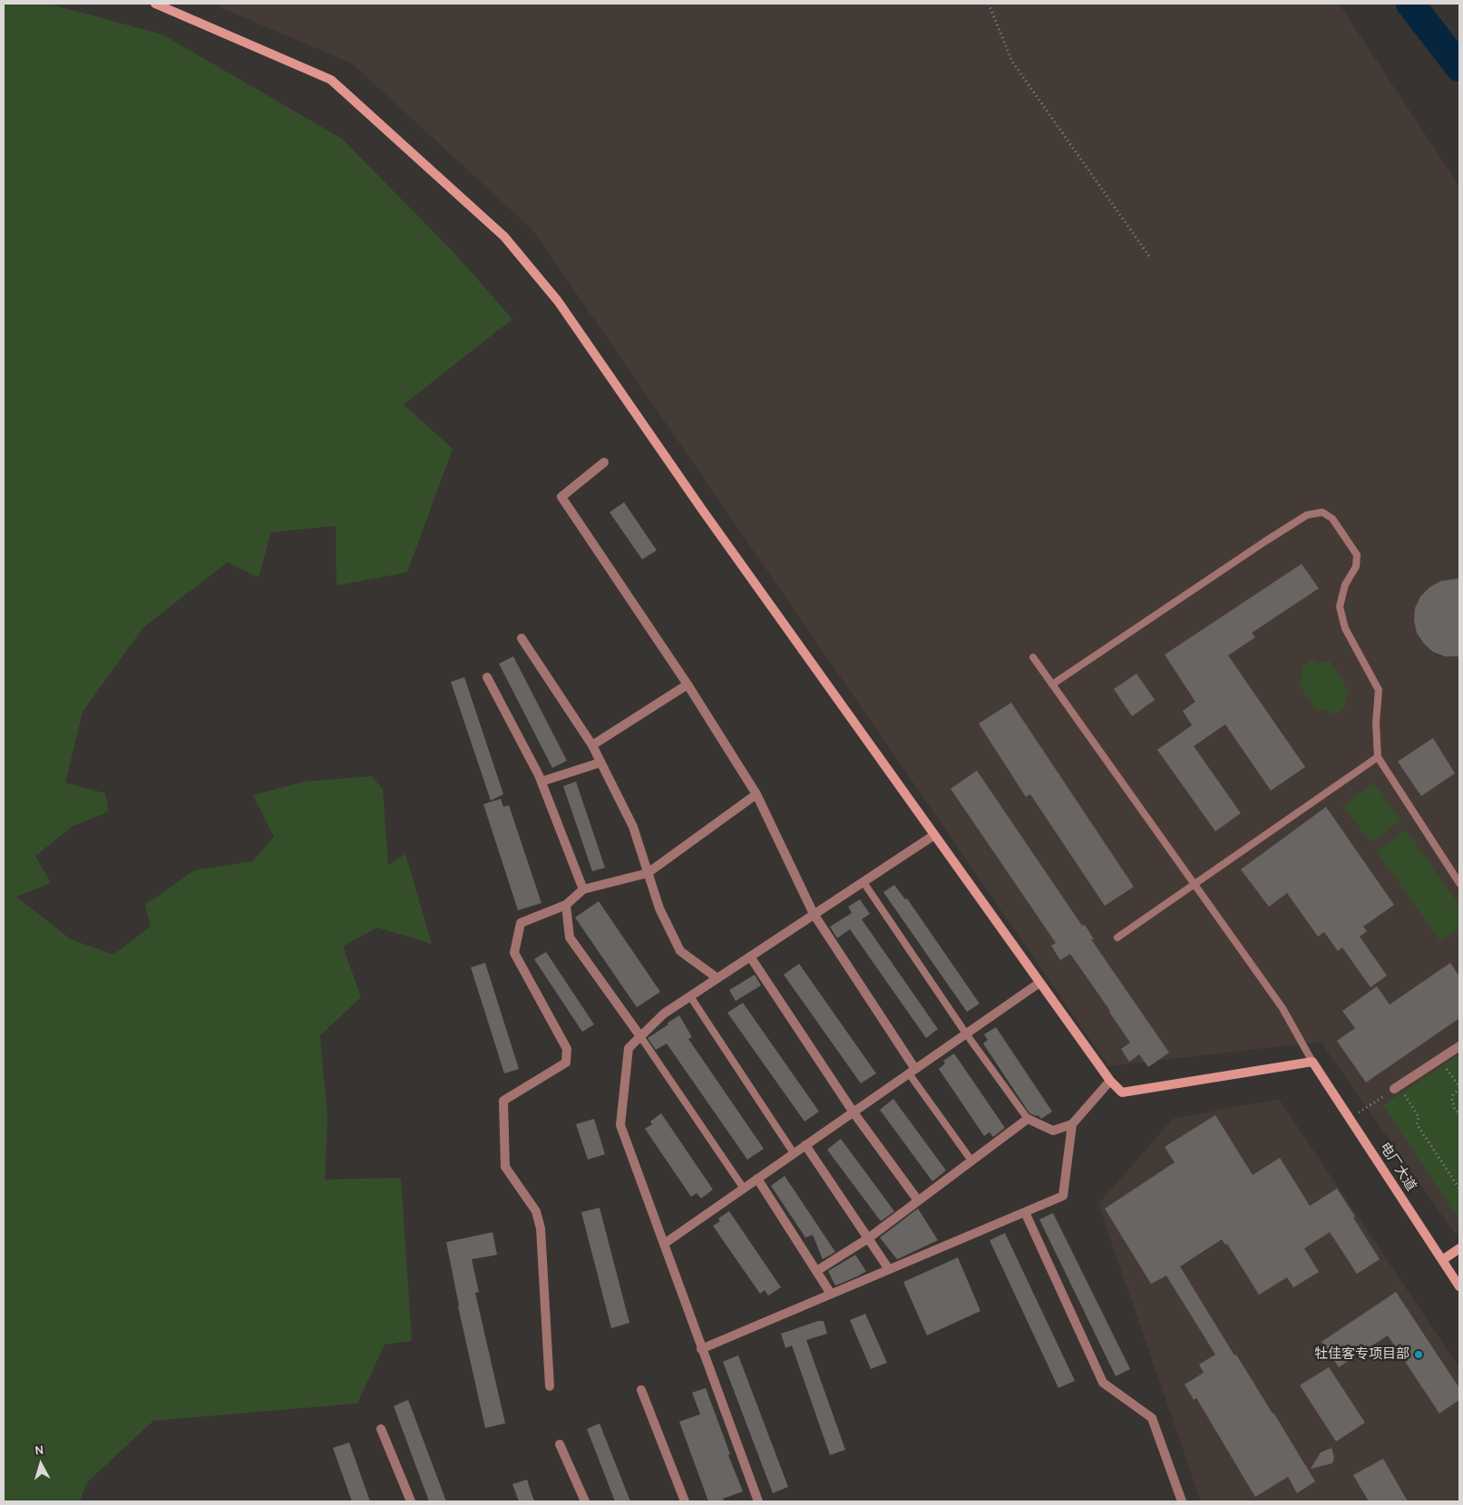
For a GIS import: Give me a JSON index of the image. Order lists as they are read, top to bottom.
{
  "streets": {
    "street": ["电厂大道"]
  },
  "places": ["牡佳客专项目部"],
  "north": "top"
}
